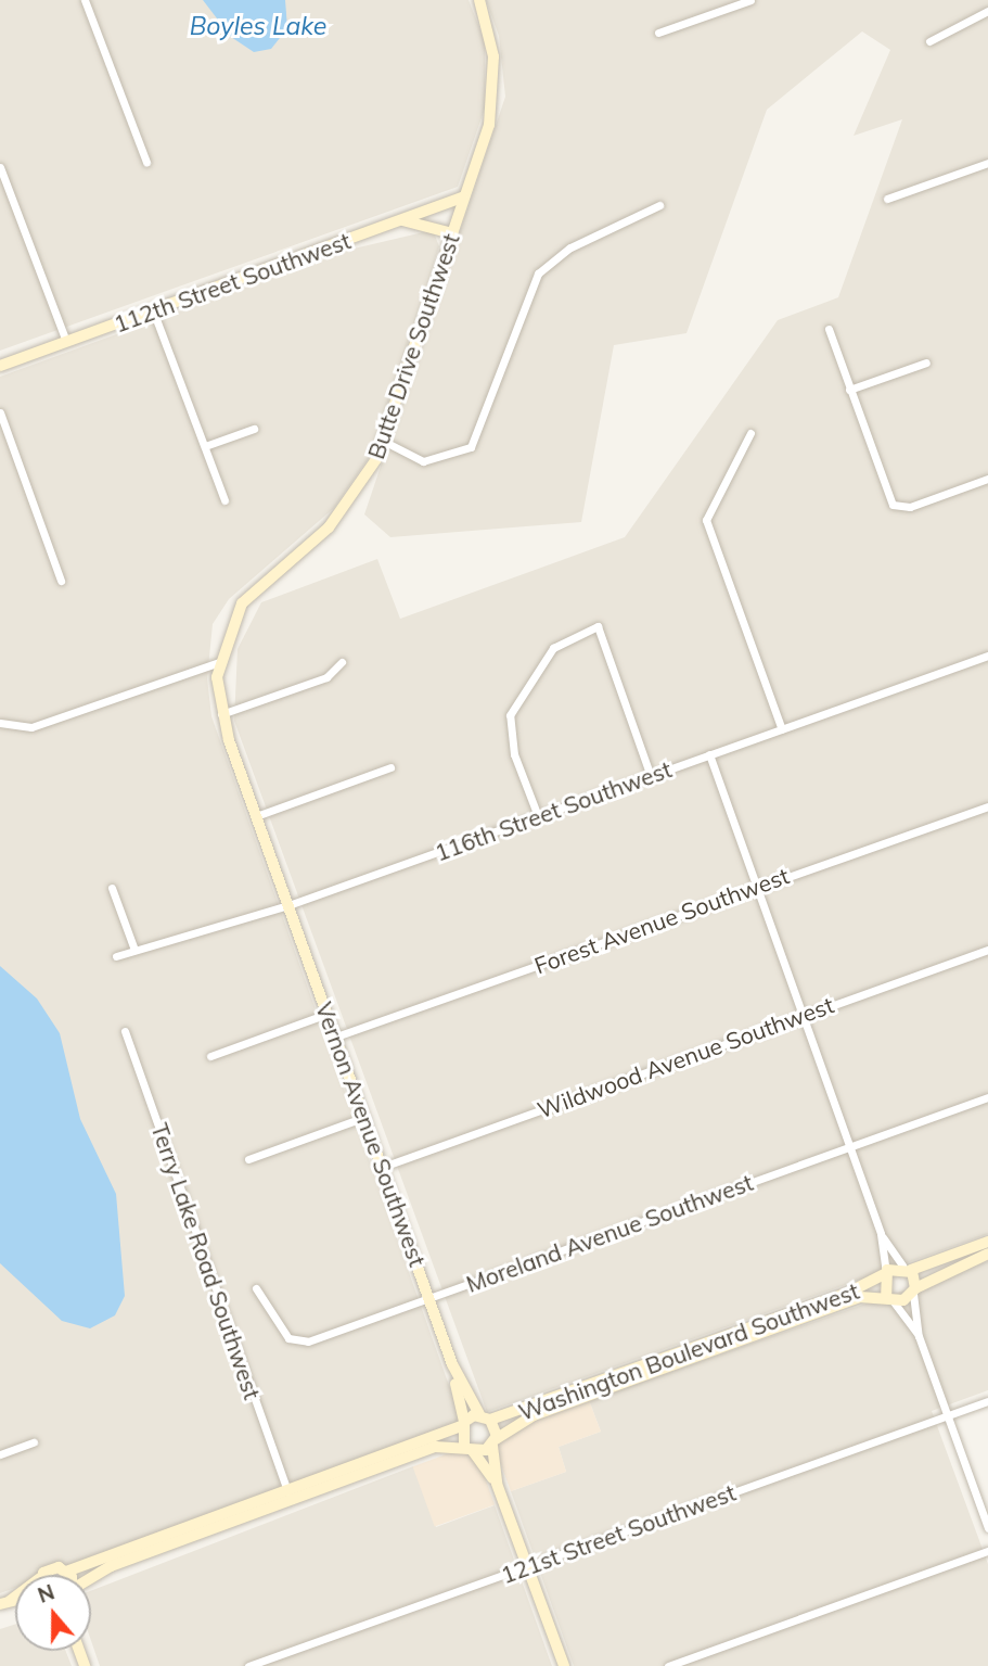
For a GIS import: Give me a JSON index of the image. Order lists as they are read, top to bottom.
{
  "streets": {
    "street": [
      "112th Street Southwest",
      "Butte Drive Southwest",
      "116th Street Southwest",
      "Forest Avenue Southwest",
      "Wildwood Avenue Southwest",
      "Vernon Avenue Southwest",
      "Moreland Avenue Southwest",
      "Terry Lake Road Southwest",
      "Washington Boulevard Southwest",
      "121st Street Southwest"
    ]
  },
  "crossings": [
    ["112th Street Southwest", "Butte Drive Southwest"],
    ["Butte Drive Southwest", "116th Street Southwest"],
    ["Butte Drive Southwest", "Vernon Avenue Southwest"],
    ["116th Street Southwest", "Vernon Avenue Southwest"],
    ["Forest Avenue Southwest", "Vernon Avenue Southwest"],
    ["Wildwood Avenue Southwest", "Vernon Avenue Southwest"],
    ["Vernon Avenue Southwest", "Moreland Avenue Southwest"],
    ["Vernon Avenue Southwest", "Washington Boulevard Southwest"]
  ],
  "water": ["Boyles Lake"],
  "north": "top"
}
